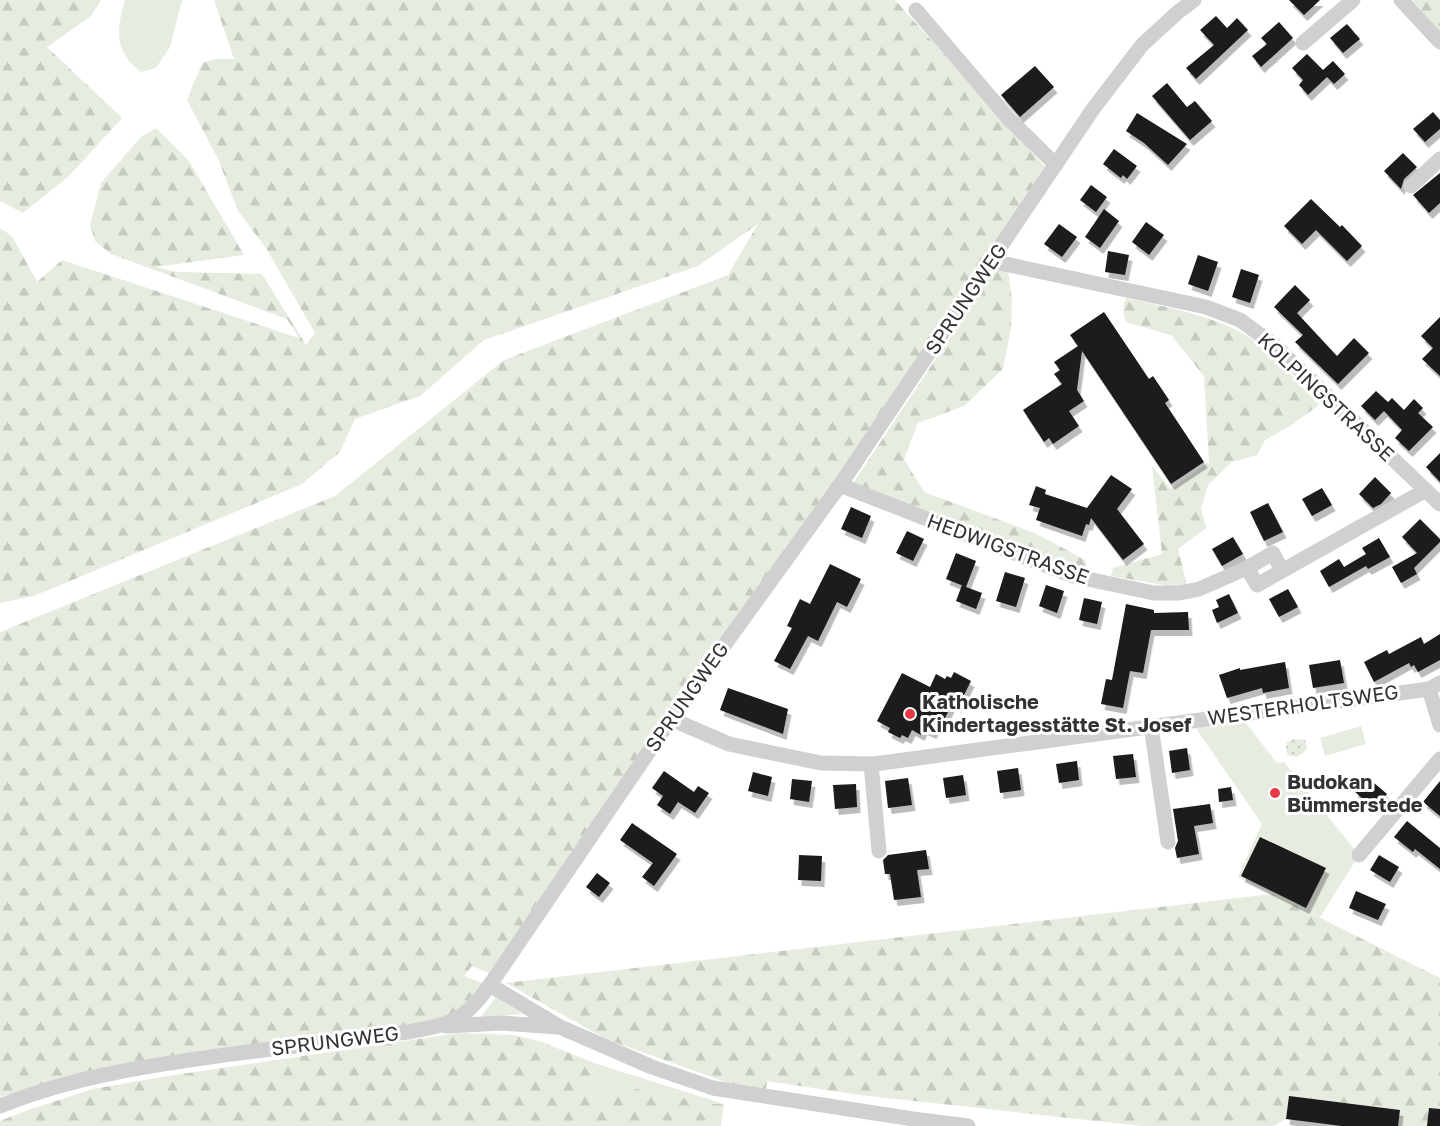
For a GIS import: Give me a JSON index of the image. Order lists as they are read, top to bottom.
{
  "streets": {
    "street": [
      "SPRUNGWEG",
      "KOLPINGSTRASSE",
      "HEDWIGSTRASSE",
      "WESTERHOLTSWEG"
    ]
  },
  "crossings": [
    ["SPRUNGWEG", "KOLPINGSTRASSE"],
    ["SPRUNGWEG", "HEDWIGSTRASSE"],
    ["SPRUNGWEG", "WESTERHOLTSWEG"],
    ["KOLPINGSTRASSE", "HEDWIGSTRASSE"]
  ],
  "places": ["Katholische Kindertagesstätte St. Josef", "Budokan Bümmerstede"]
}
